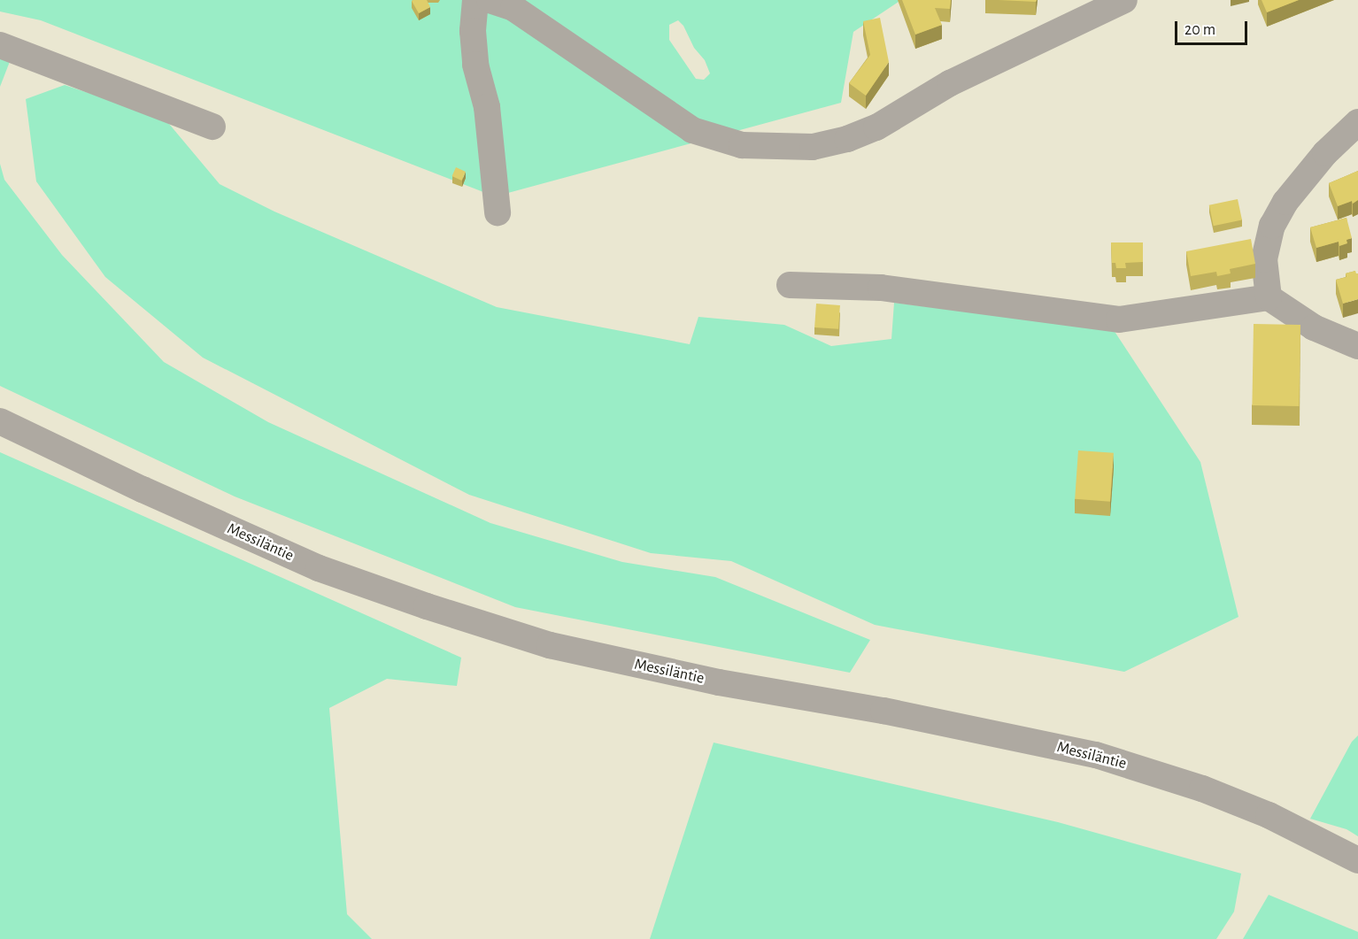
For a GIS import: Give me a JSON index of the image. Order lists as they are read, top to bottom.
{
  "streets": {
    "street": ["Messiläntie"]
  },
  "scale_bar": "20 m"
}
